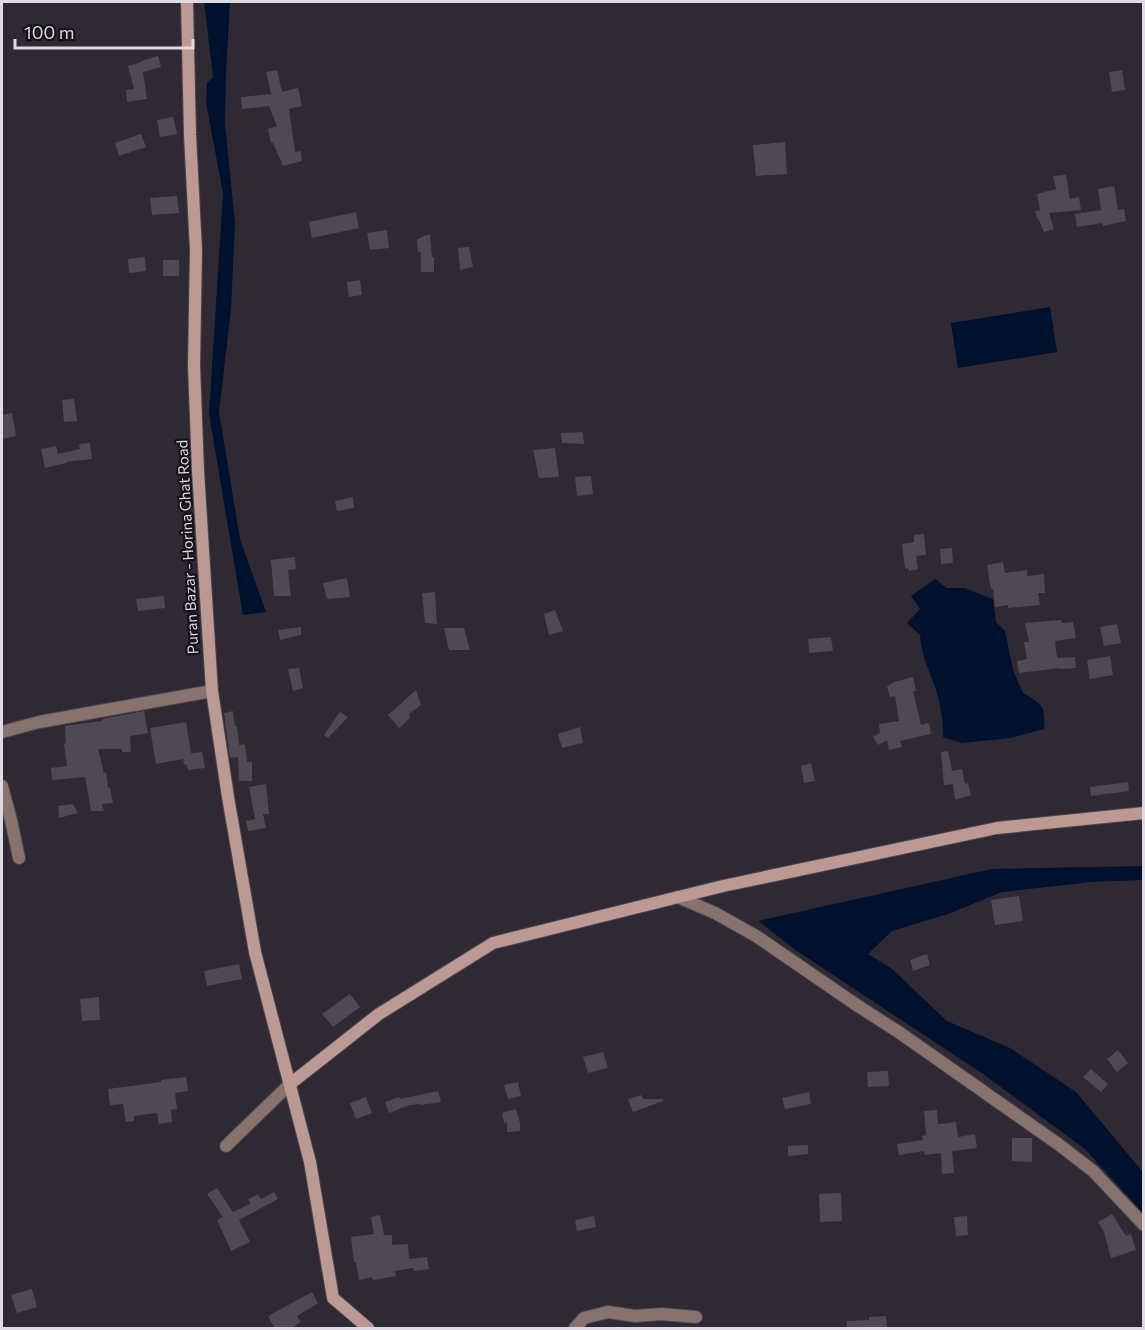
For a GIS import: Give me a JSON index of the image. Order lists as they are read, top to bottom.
{
  "streets": {
    "main road": ["Puran Bazar - Horina Ghat Road"]
  },
  "scale_bar": "100 m"
}
